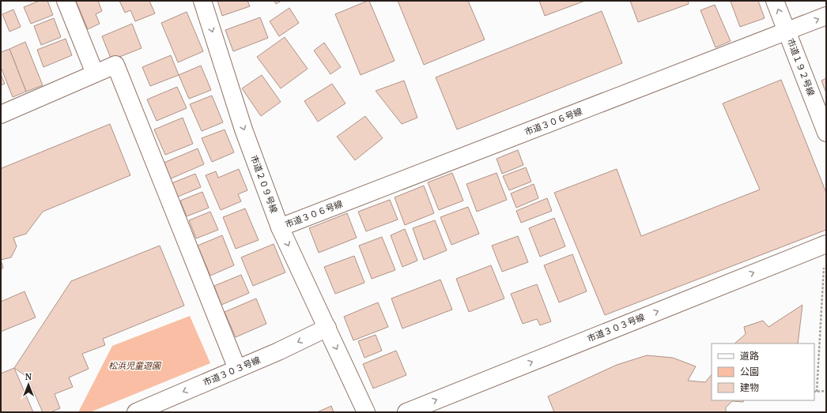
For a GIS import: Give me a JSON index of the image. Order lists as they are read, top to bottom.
{
  "streets": {
    "street": [
      "市道１９２号線",
      "市道３０６号線",
      "市道２０９号線",
      "市道３０３号線"
    ]
  },
  "crossings": [
    ["市道１９２号線", "市道３０６号線"],
    ["市道３０６号線", "市道２０９号線"],
    ["市道２０９号線", "市道３０３号線"]
  ],
  "parks": ["松浜児童遊園"],
  "legend": ["道路", "公園", "建物"],
  "north": "top"
}
